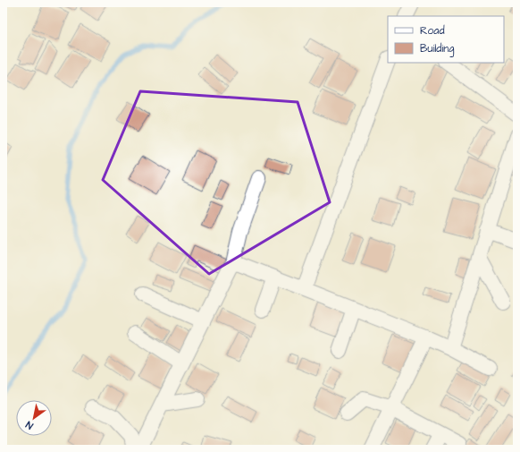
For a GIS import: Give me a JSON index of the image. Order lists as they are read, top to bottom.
{
  "legend": ["Road", "Building"],
  "north": "bottom left"
}
